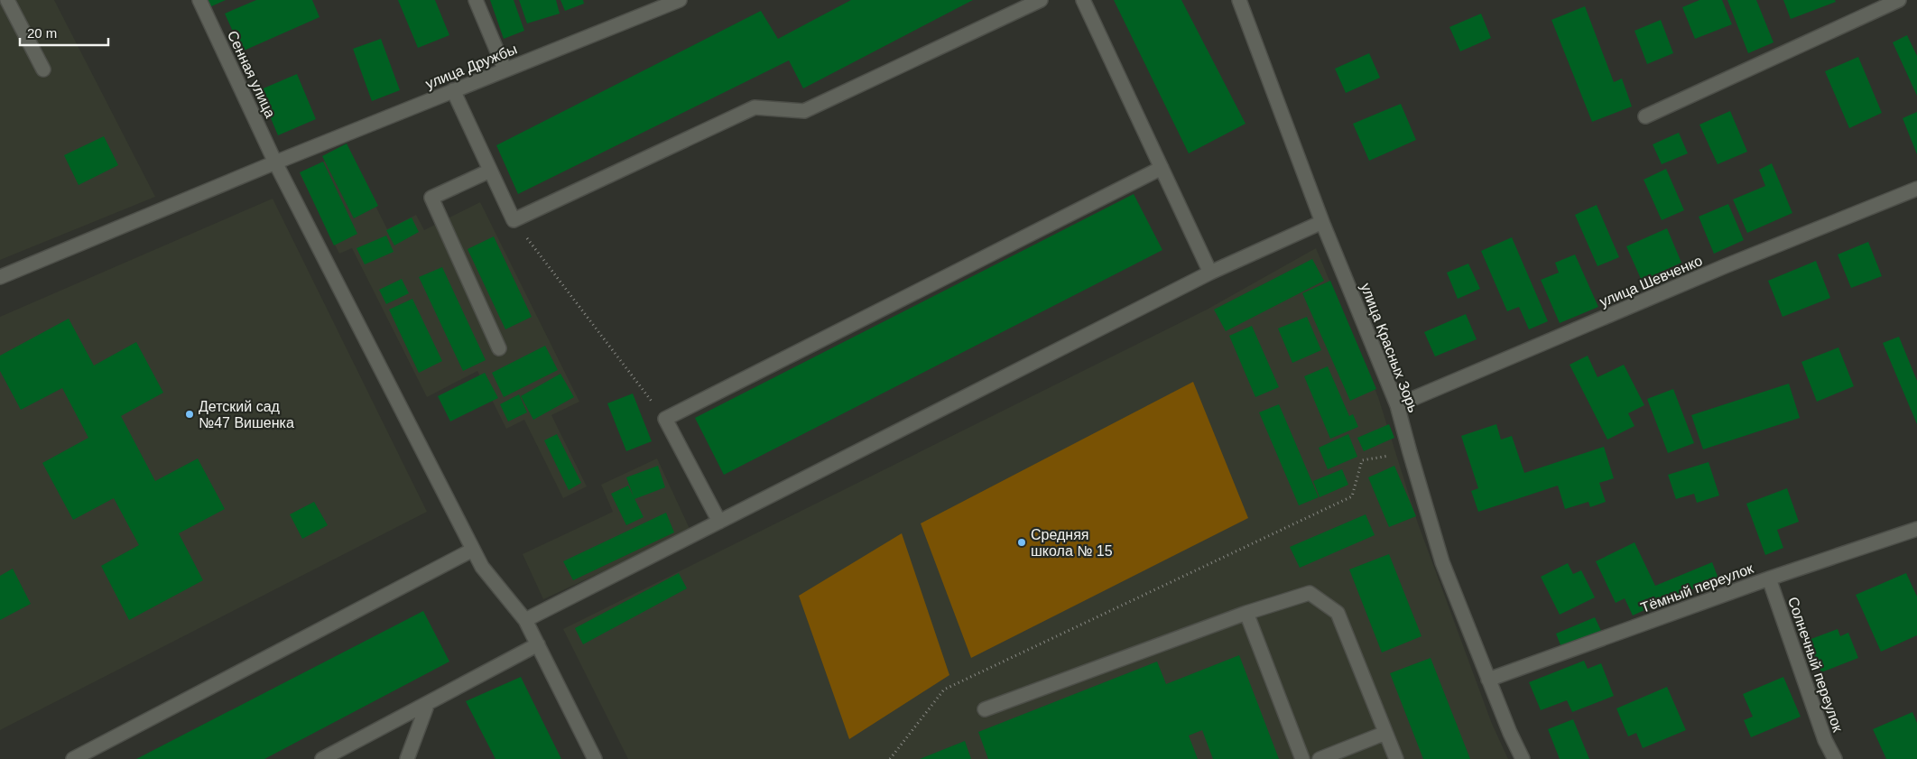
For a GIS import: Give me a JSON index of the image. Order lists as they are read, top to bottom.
{
  "streets": {
    "street": [
      "улица Дружбы",
      "Сенная улица",
      "улица Шевченко",
      "улица Красных Зорь",
      "Тёмный переулок",
      "Солнечный переулок"
    ]
  },
  "crossings": [
    ["улица Дружбы", "Сенная улица"],
    ["улица Шевченко", "улица Красных Зорь"],
    ["улица Красных Зорь", "Тёмный переулок"],
    ["Тёмный переулок", "Солнечный переулок"]
  ],
  "places": ["Детский сад №47 Вишенка", "Средняя школа № 15"],
  "scale_bar": "20 m"
}
